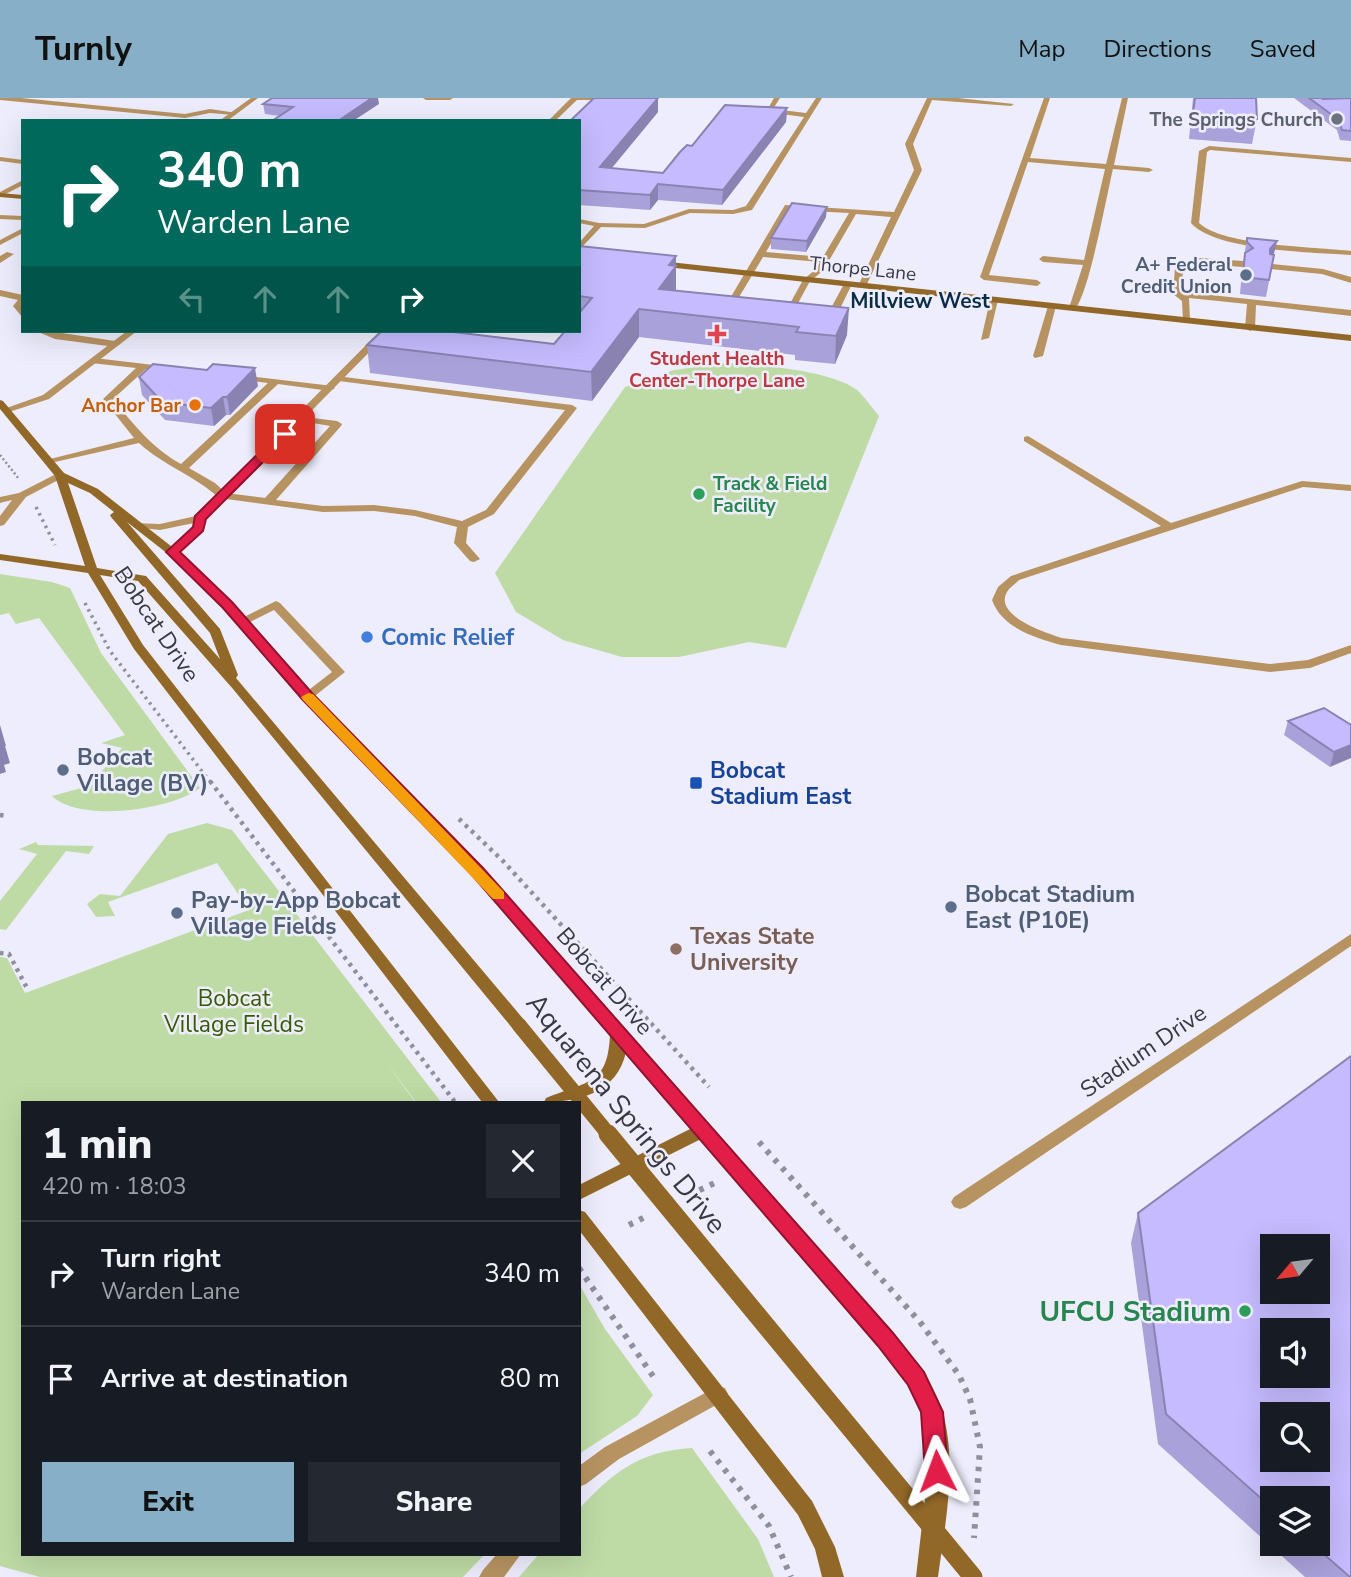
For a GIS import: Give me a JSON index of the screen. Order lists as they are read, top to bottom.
{
  "streets": {
    "street": [
      "Thorpe Lane",
      "Bobcat Drive",
      "Stadium Drive",
      "Aquarena Springs Drive"
    ]
  },
  "crossings": [
    ["Bobcat Drive", "Aquarena Springs Drive"]
  ],
  "districts": ["Millview West"],
  "parks": ["Bobcat Village Fields"],
  "places": {
    "other": [
      "The Springs Church",
      "A+ Federal Credit Union",
      "Anchor Bar",
      "Track & Field Facility",
      "Comic Relief",
      "Bobcat Village (BV)",
      "Bobcat Stadium East (P10E)",
      "Pay-by-App Bobcat Village Fields",
      "Texas State University",
      "UFCU Stadium"
    ],
    "health": ["Student Health Center-Thorpe Lane"],
    "transit": ["Bobcat Stadium East"]
  },
  "north": "bottom left",
  "page": {
    "header": "Turnly",
    "nav": ["Map", "Directions", "Saved"],
    "turn": ["340 m", "Warden Lane"],
    "heading": ["1 min", "420 m · 18:03"],
    "list": [
      {
        "name": "Turn right",
        "note": "Warden Lane",
        "value": "340 m"
      },
      {
        "name": "Arrive at destination",
        "value": "80 m"
      }
    ],
    "buttons": ["Exit", "Share"]
  }
}
